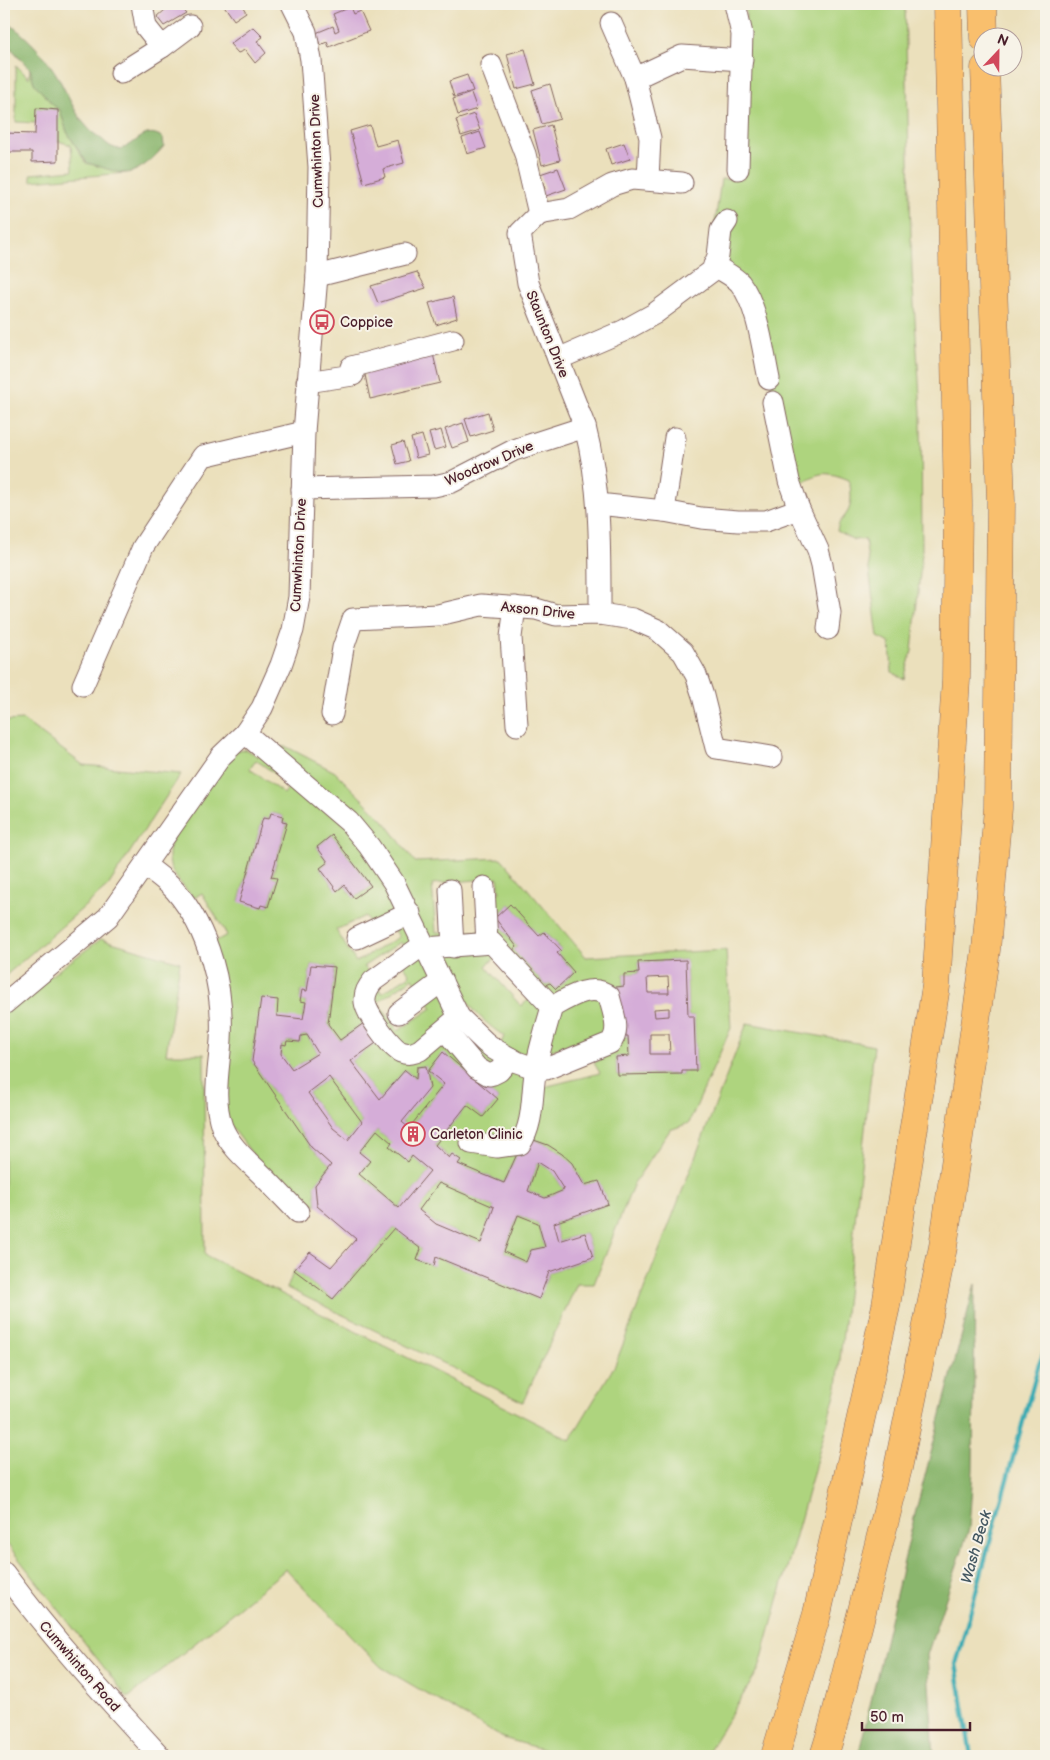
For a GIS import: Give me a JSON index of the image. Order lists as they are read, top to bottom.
{
  "streets": {
    "street": [
      "Cumwhinton Drive",
      "Staunton Drive",
      "Woodrow Drive",
      "Axson Drive",
      "Cumwhinton Road"
    ]
  },
  "crossings": [
    ["Cumwhinton Drive", "Woodrow Drive"],
    ["Staunton Drive", "Woodrow Drive"],
    ["Staunton Drive", "Axson Drive"]
  ],
  "water": ["Wash Beck"],
  "places": {
    "bus stop": ["Coppice"],
    "building": ["Carleton Clinic"]
  },
  "scale_bar": "50 m",
  "north": "top"
}
